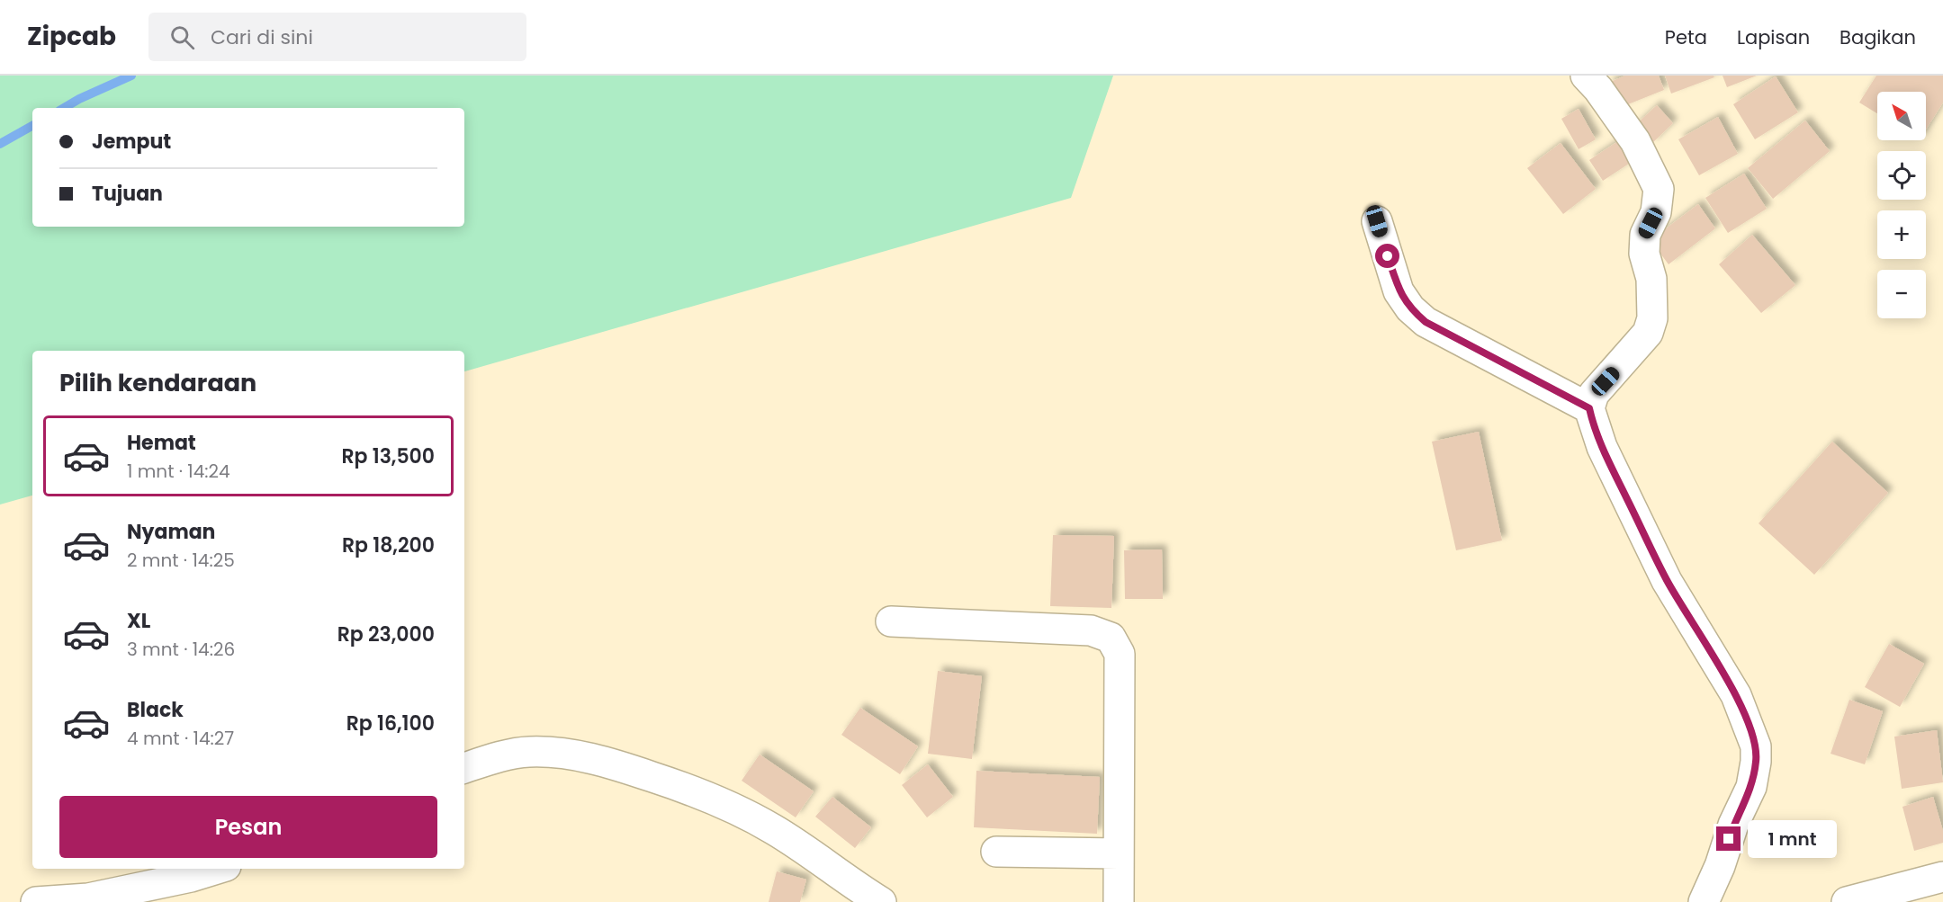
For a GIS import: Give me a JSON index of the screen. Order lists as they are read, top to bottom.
{
  "north": "top left",
  "page": {
    "header": "Zipcab",
    "search": "Cari di sini",
    "nav": ["Peta", "Lapisan", "Bagikan"],
    "map_buttons": ["+", "−"],
    "banner": ["Jemput", "Tujuan"],
    "heading": "Pilih kendaraan",
    "list": [
      {
        "name": "Hemat",
        "note": "1 mnt · 14:24",
        "value": "Rp 13,500"
      },
      {
        "name": "Nyaman",
        "note": "2 mnt · 14:25",
        "value": "Rp 18,200"
      },
      {
        "name": "XL",
        "note": "3 mnt · 14:26",
        "value": "Rp 23,000"
      },
      {
        "name": "Black",
        "note": "4 mnt · 14:27",
        "value": "Rp 16,100"
      }
    ],
    "buttons": "Pesan",
    "bubble": "1 mnt"
  }
}
